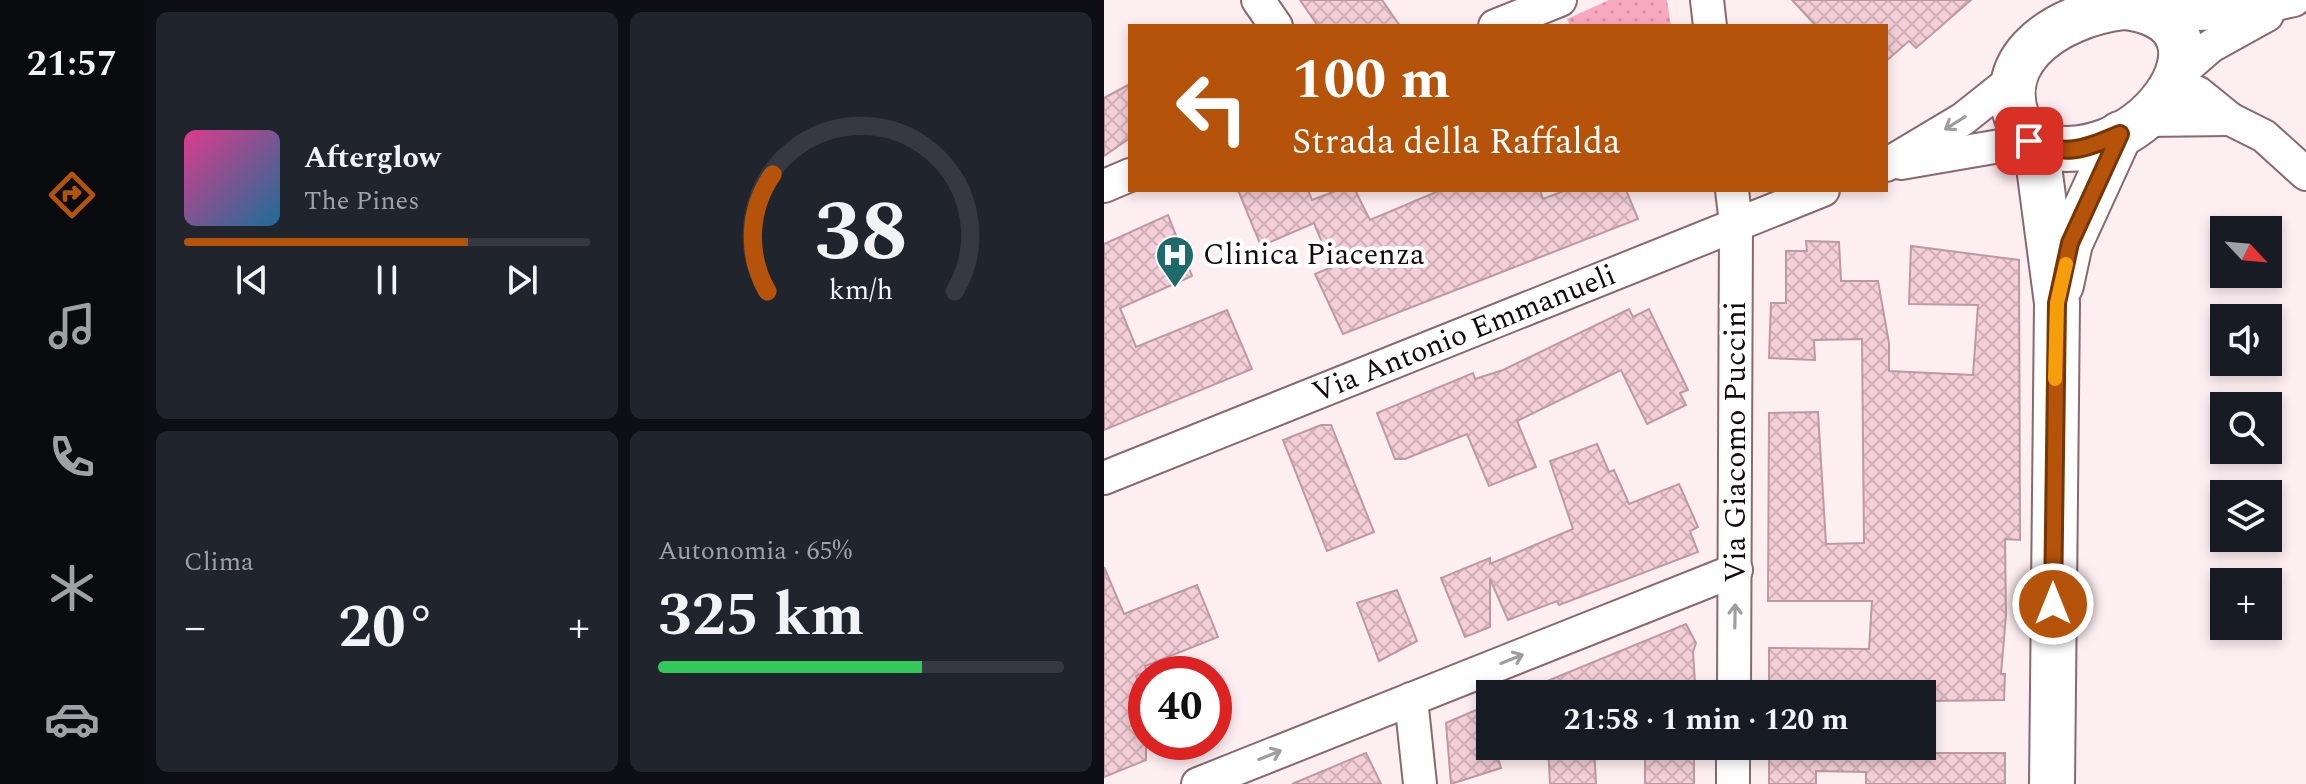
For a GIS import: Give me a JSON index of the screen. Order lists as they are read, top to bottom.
{
  "streets": {
    "street": ["Via Antonio Emmanueli", "Via Giacomo Puccini"]
  },
  "crossings": [
    ["Via Antonio Emmanueli", "Via Giacomo Puccini"]
  ],
  "places": {
    "hospital": ["Clinica Piacenza"]
  },
  "north": "bottom right",
  "page": {
    "tabs": "21:57",
    "turn": ["100 m", "Strada della Raffalda"],
    "song": ["Afterglow", "The Pines"],
    "map_buttons": "+",
    "tile": [
      "Clima",
      ["Autonomia · 65%", "325 km"]
    ],
    "heat": ["−", "20°", "+"],
    "limit": "40",
    "trip": "21:58 · 1 min · 120 m",
    "gauge": ["38", "km/h"]
  }
}
